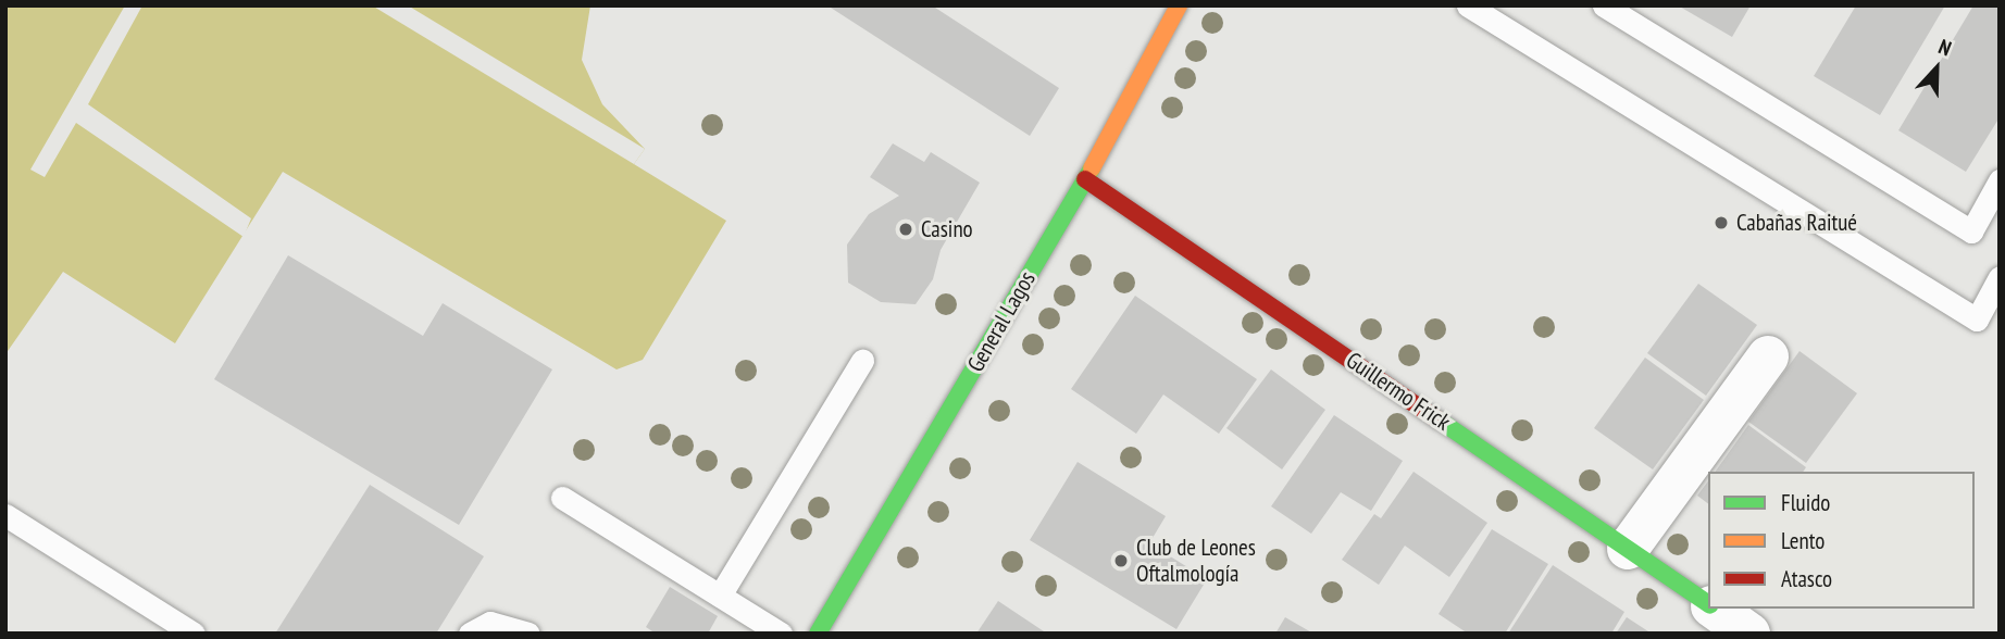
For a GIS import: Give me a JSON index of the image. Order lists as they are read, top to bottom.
{
  "streets": {
    "street": ["General Lagos", "Guillermo Frick"]
  },
  "crossings": [
    ["General Lagos", "Guillermo Frick"]
  ],
  "places": ["Cabañas Raitué", "Casino", "Club de Leones Oftalmología"],
  "legend": ["Fluido", "Lento", "Atasco"],
  "north": "top"
}
